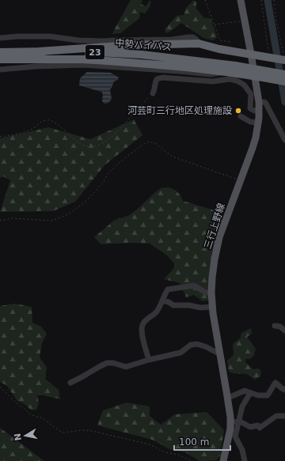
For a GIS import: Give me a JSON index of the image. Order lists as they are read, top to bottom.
{
  "streets": {
    "highway": ["中勢バイパス", "23"],
    "main road": ["三行上野線"]
  },
  "places": ["河芸町三行地区処理施設"],
  "scale_bar": "100 m",
  "north": "left"
}
